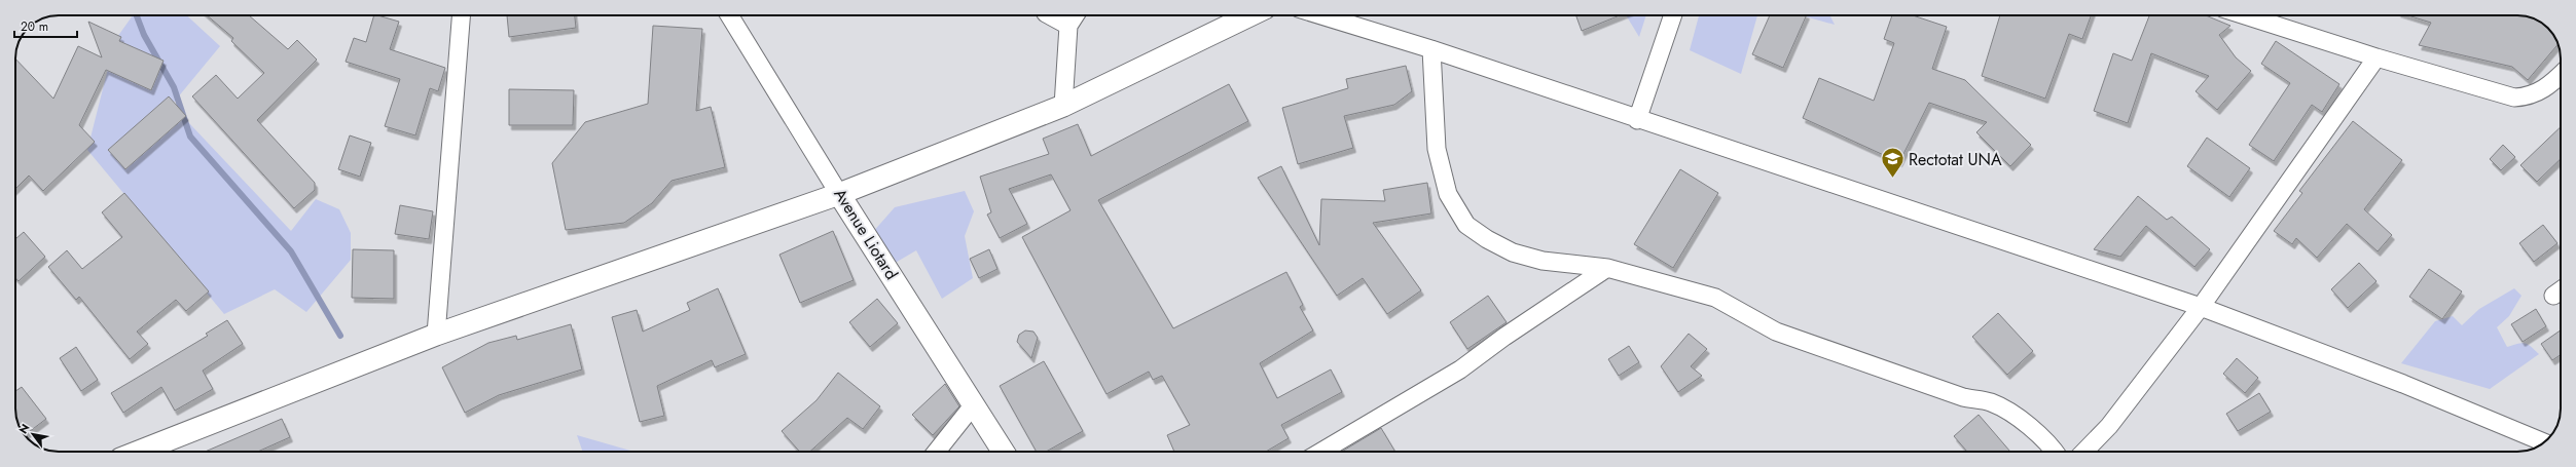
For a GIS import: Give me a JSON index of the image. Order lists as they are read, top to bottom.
{
  "streets": {
    "street": ["Avenue Liotard"]
  },
  "places": {
    "school or university": ["Rectotat UNA"]
  },
  "scale_bar": "20 m",
  "north": "top left"
}
